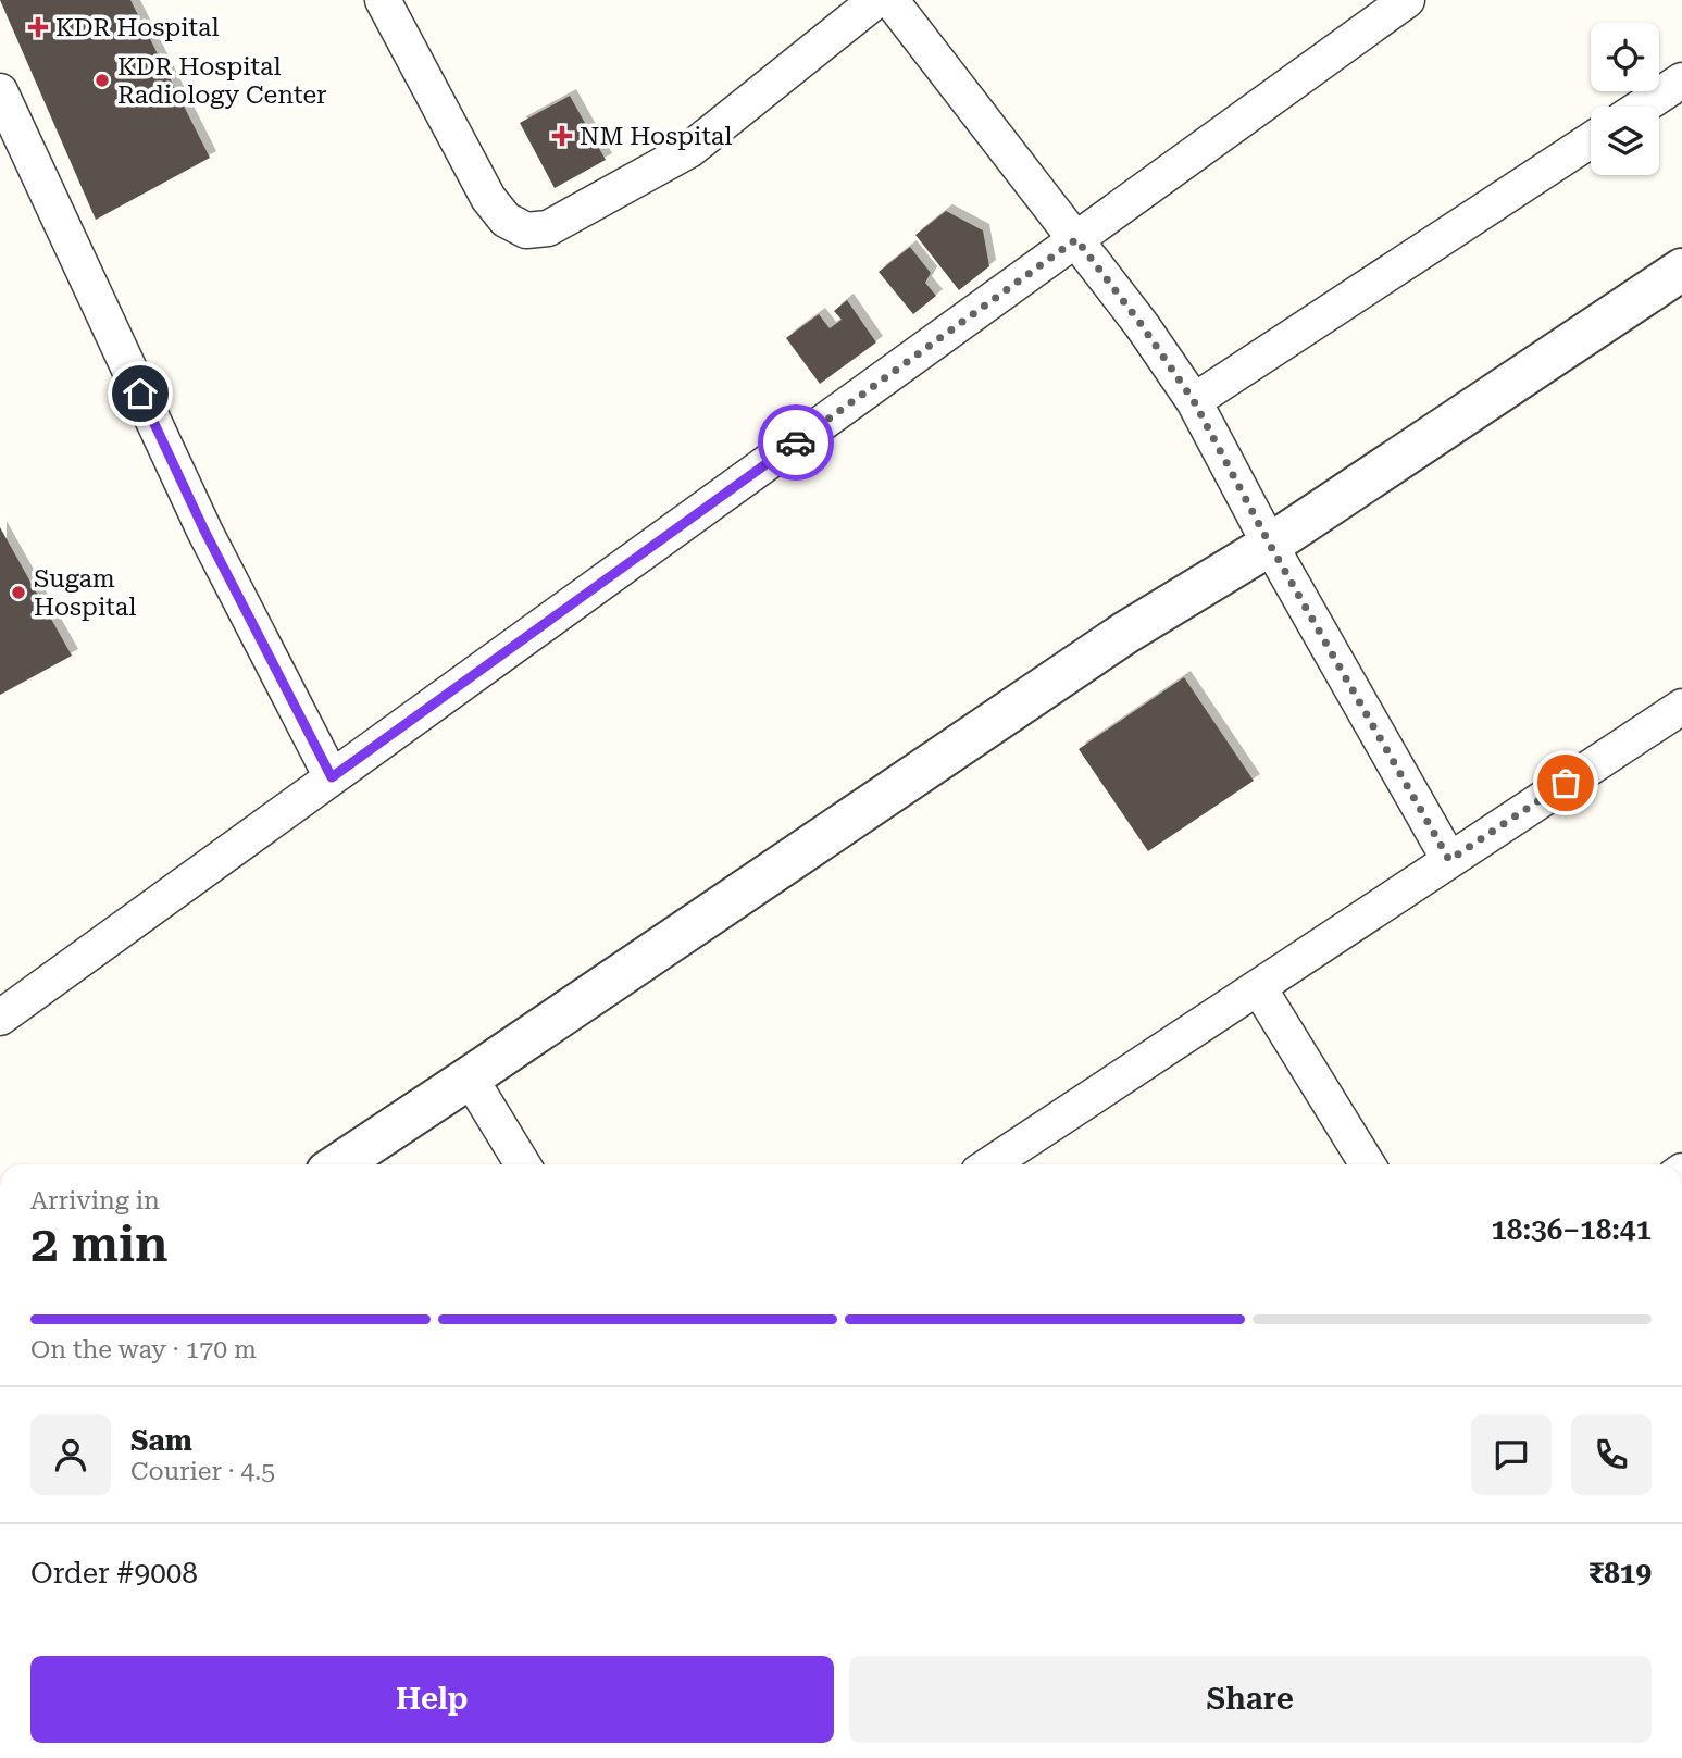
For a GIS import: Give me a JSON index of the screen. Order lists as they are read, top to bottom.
{
  "places": {
    "health": ["KDR Hospital", "NM Hospital"],
    "other": ["KDR Hospital Radiology Center", "Sugam Hospital"]
  },
  "page": {
    "heading": ["2 min", "Arriving in", "18:36–18:41"],
    "panel": [
      "Sam",
      "Courier · 4.5",
      "Order #9008",
      "₹819"
    ],
    "bar": "On the way · 170 m",
    "buttons": ["Help", "Share"]
  }
}
